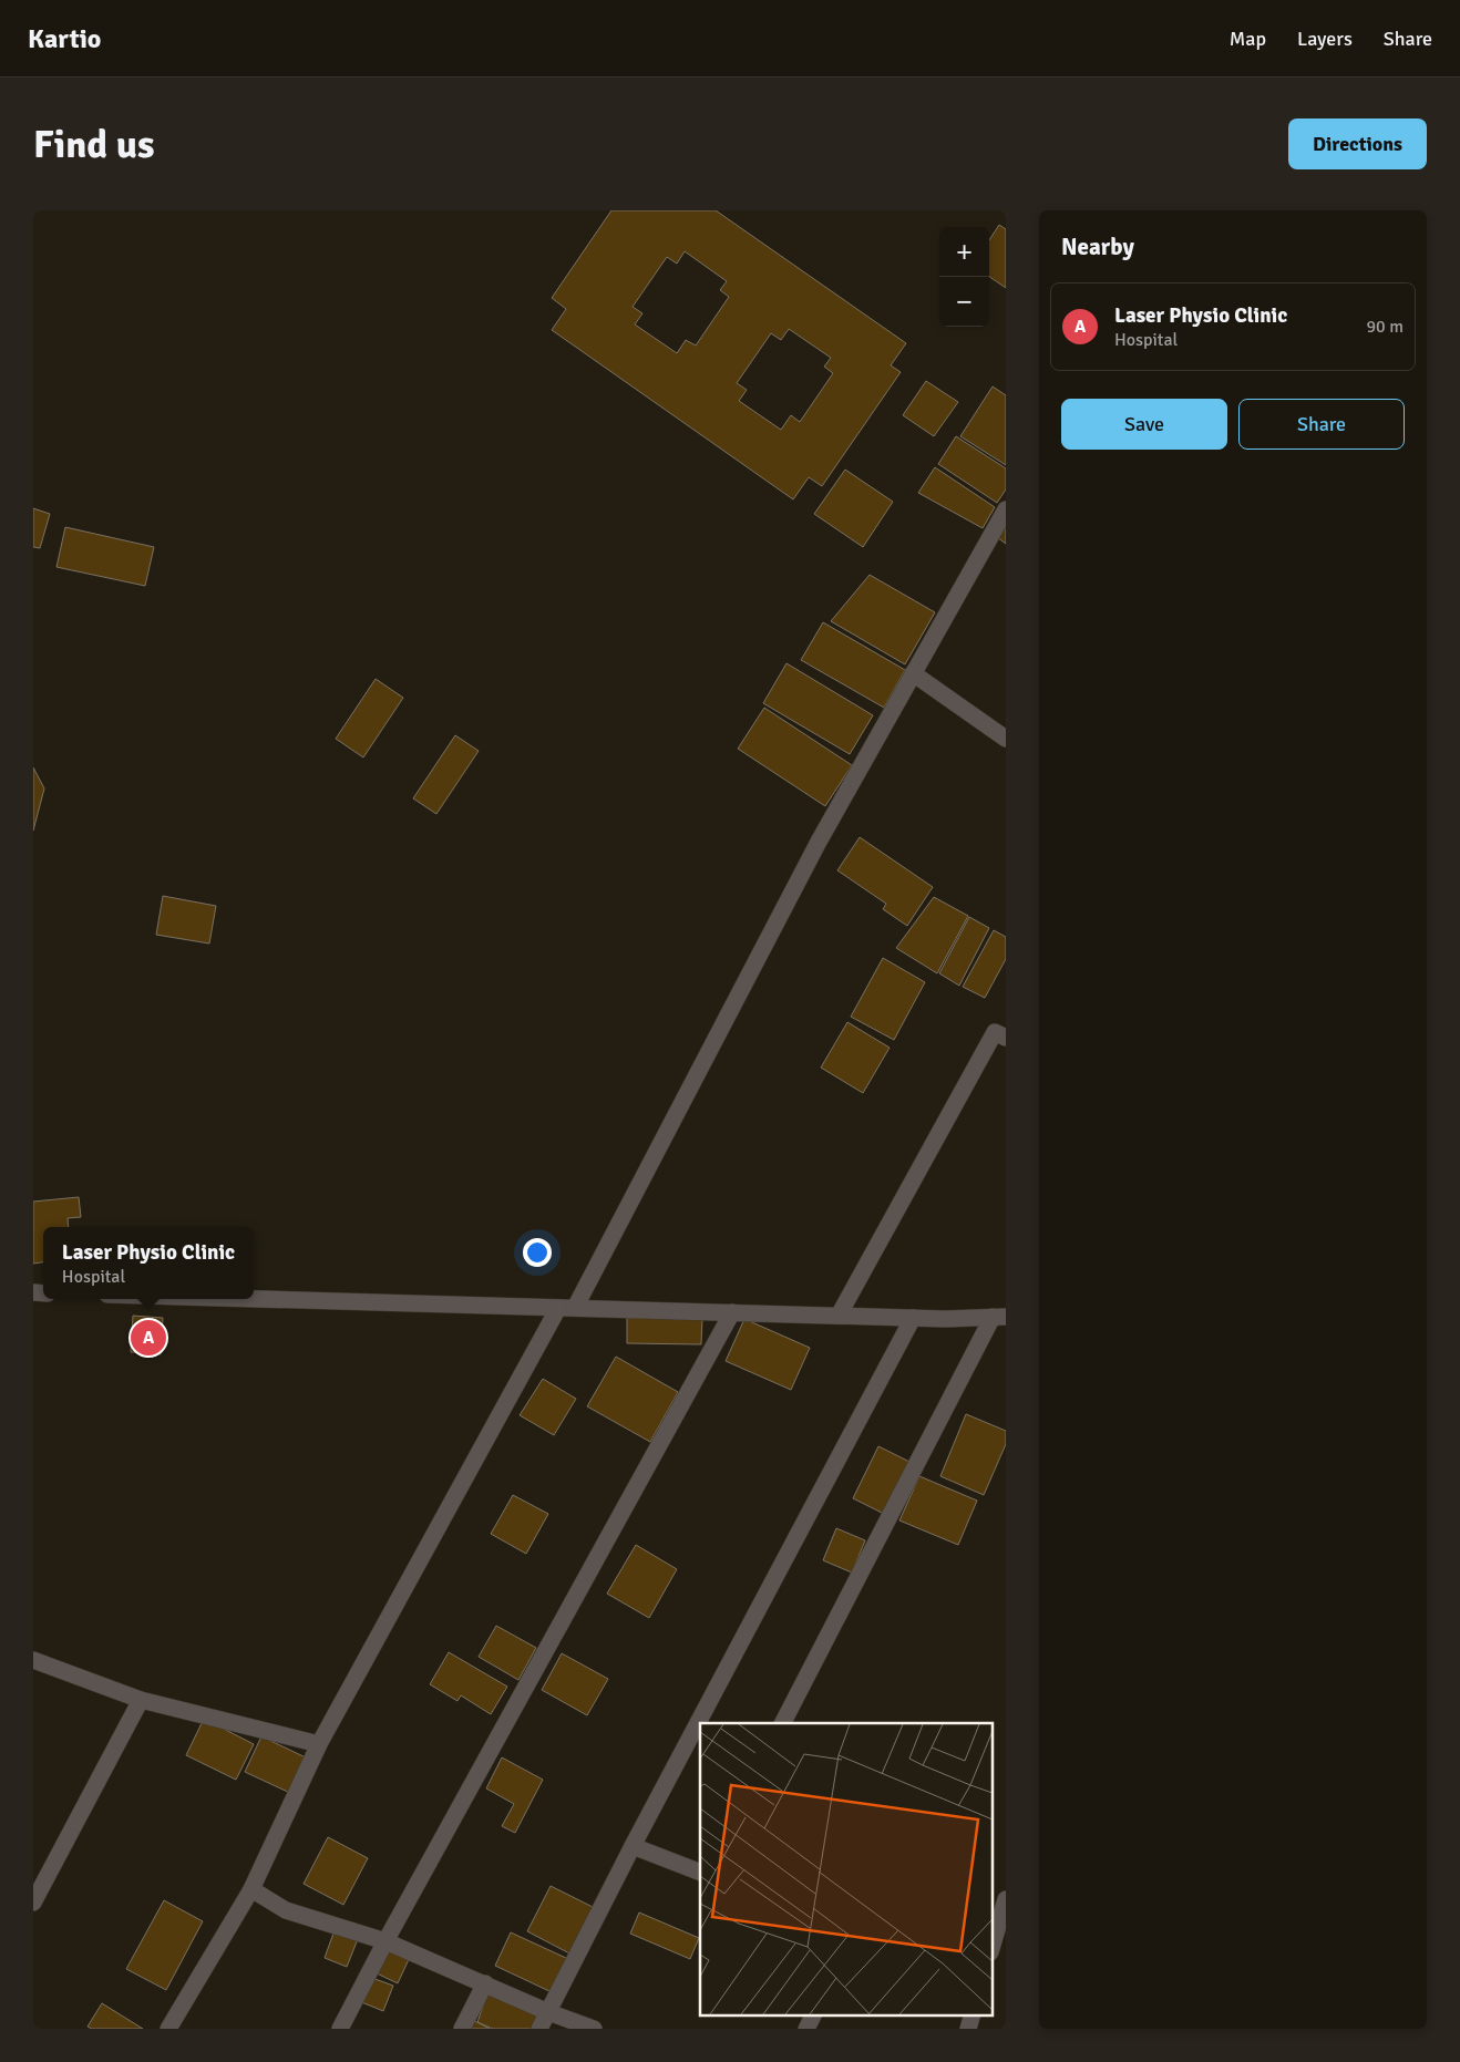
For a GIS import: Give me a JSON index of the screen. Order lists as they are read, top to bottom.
{
  "page": {
    "header": "Kartio",
    "nav": ["Map", "Layers", "Share"],
    "buttons": [
      "Directions",
      ["Save", "Share"]
    ],
    "title": "Find us",
    "heading": "Nearby",
    "map_buttons": ["+", "−"],
    "list": [
      {
        "mark": "A",
        "name": "Laser Physio Clinic",
        "note": "Hospital",
        "value": "90 m"
      }
    ],
    "popup": ["Laser Physio Clinic", "Hospital"],
    "pins": "A"
  }
}
